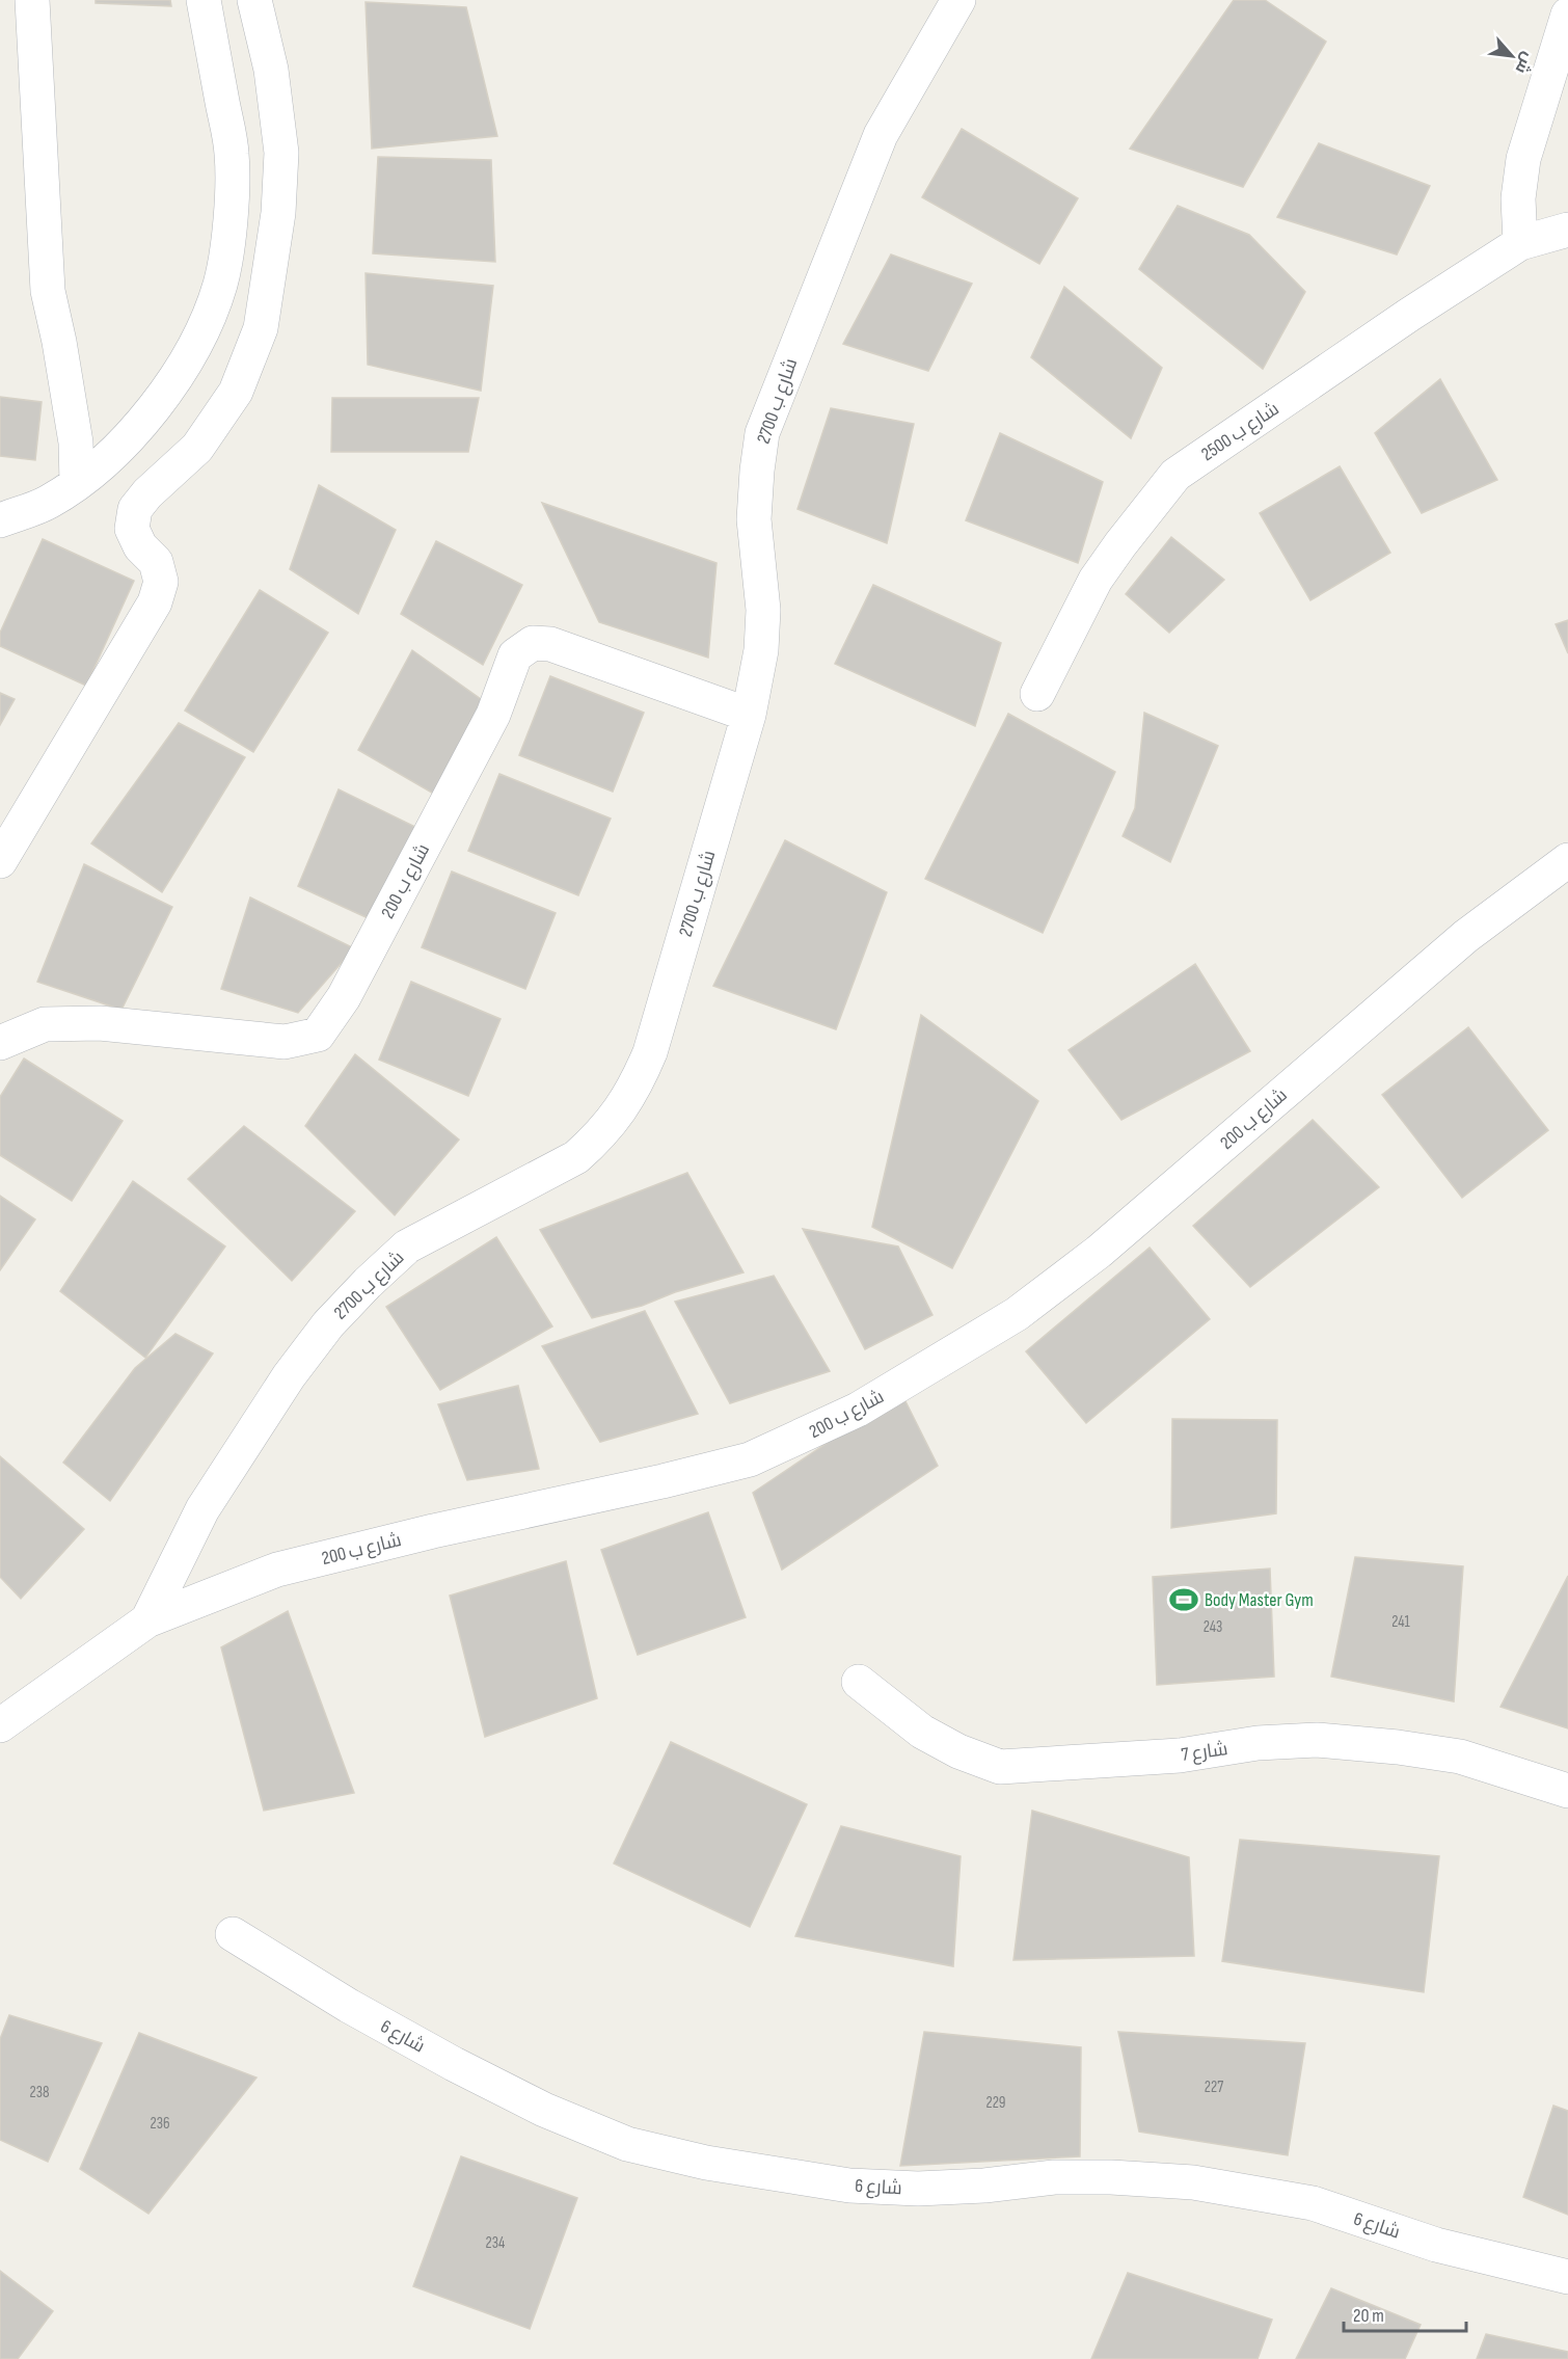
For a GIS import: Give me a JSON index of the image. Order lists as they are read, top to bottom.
{
  "streets": {
    "street": [
      "شارع ب 2700",
      "شارع ب 2500",
      "شارع ب 200",
      "شارع 7",
      "شارع 6"
    ]
  },
  "crossings": [
    ["شارع ب 2700", "شارع ب 200"]
  ],
  "places": {
    "sports": ["Body Master Gym"]
  },
  "house_numbers": [
    "241",
    "243",
    "227",
    "238",
    "229",
    "236",
    "234"
  ],
  "scale_bar": "20 m",
  "north": "bottom right"
}
